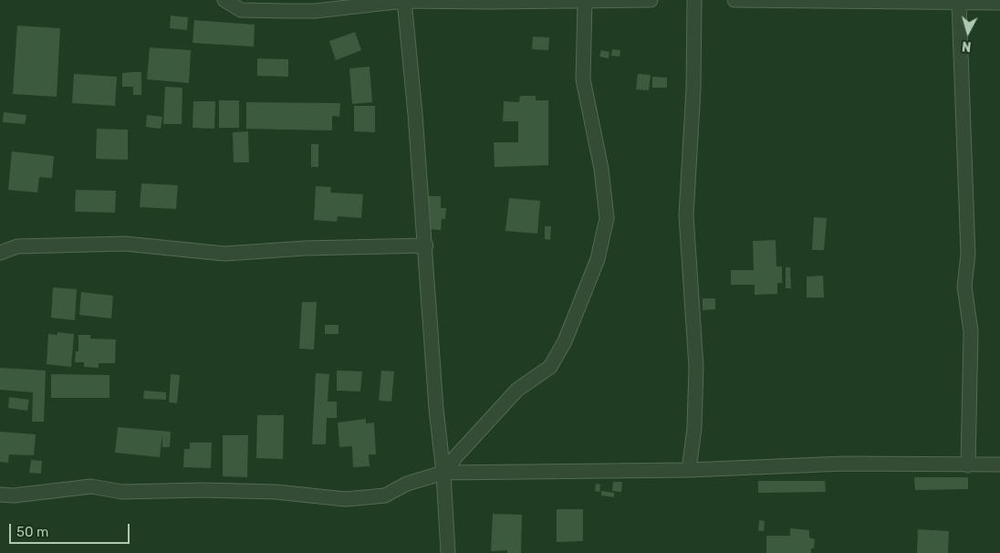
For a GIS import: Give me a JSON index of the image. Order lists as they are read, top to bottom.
{
  "scale_bar": "50 m",
  "north": "bottom"
}
